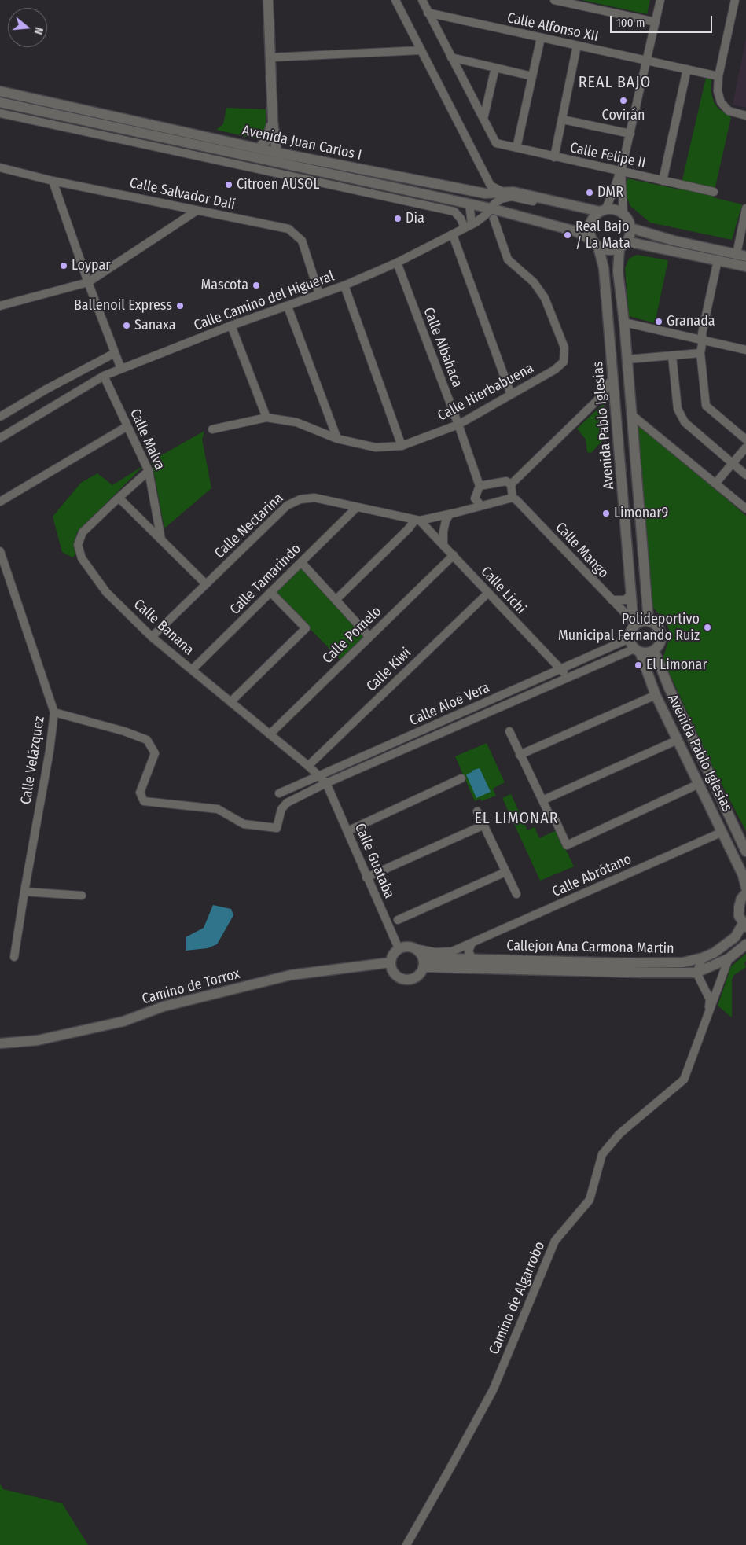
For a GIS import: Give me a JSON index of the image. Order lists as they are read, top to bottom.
{
  "streets": {
    "street": [
      "Calle Alfonso XII",
      "Avenida Juan Carlos I",
      "Calle Felipe II",
      "Calle Salvador Dalí",
      "Calle Camino del Higueral",
      "Calle Albahaca",
      "Calle Hierbabuena",
      "Avenida Pablo Iglesias",
      "Calle Malva",
      "Calle Nectarina",
      "Calle Mango",
      "Calle Tamarindo",
      "Calle Lichi",
      "Calle Banana",
      "Calle Pomelo",
      "Calle Kiwi",
      "Calle Aloe Vera",
      "Calle Velázquez",
      "Calle Guataba",
      "Calle Abrótano",
      "Callejon Ana Carmona Martin",
      "Camino de Torrox",
      "Camino de Algarrobo"
    ]
  },
  "crossings": [
    ["Avenida Juan Carlos I", "Calle Camino del Higueral"],
    ["Avenida Juan Carlos I", "Avenida Pablo Iglesias"],
    ["Calle Salvador Dalí", "Calle Camino del Higueral"],
    ["Calle Camino del Higueral", "Calle Albahaca"],
    ["Calle Camino del Higueral", "Calle Hierbabuena"],
    ["Calle Camino del Higueral", "Calle Malva"],
    ["Calle Albahaca", "Calle Hierbabuena"],
    ["Avenida Pablo Iglesias", "Calle Mango"],
    ["Avenida Pablo Iglesias", "Calle Aloe Vera"],
    ["Avenida Pablo Iglesias", "Calle Abrótano"],
    ["Calle Malva", "Calle Banana"],
    ["Calle Nectarina", "Calle Mango"],
    ["Calle Nectarina", "Calle Tamarindo"],
    ["Calle Nectarina", "Calle Lichi"],
    ["Calle Nectarina", "Calle Banana"],
    ["Calle Mango", "Calle Aloe Vera"],
    ["Calle Tamarindo", "Calle Banana"],
    ["Calle Lichi", "Calle Pomelo"],
    ["Calle Lichi", "Calle Kiwi"],
    ["Calle Lichi", "Calle Aloe Vera"],
    ["Calle Banana", "Calle Pomelo"],
    ["Calle Banana", "Calle Kiwi"],
    ["Calle Banana", "Calle Aloe Vera"],
    ["Calle Banana", "Calle Guataba"],
    ["Calle Aloe Vera", "Calle Velázquez"],
    ["Calle Aloe Vera", "Calle Guataba"],
    ["Calle Guataba", "Calle Abrótano"],
    ["Calle Guataba", "Callejon Ana Carmona Martin"],
    ["Calle Guataba", "Camino de Torrox"],
    ["Calle Abrótano", "Callejon Ana Carmona Martin"],
    ["Calle Abrótano", "Camino de Torrox"],
    ["Callejon Ana Carmona Martin", "Camino de Torrox"],
    ["Callejon Ana Carmona Martin", "Camino de Algarrobo"]
  ],
  "districts": ["REAL BAJO", "EL LIMONAR"],
  "places": [
    "Covirán",
    "Citroen AUSOL",
    "DMR",
    "Dia",
    "Real Bajo / La Mata",
    "Loypar",
    "Mascota",
    "Ballenoil Express",
    "Granada",
    "Sanaxa",
    "Limonar9",
    "Polideportivo Municipal Fernando Ruiz",
    "El Limonar"
  ],
  "scale_bar": "100 m",
  "north": "right"
}
